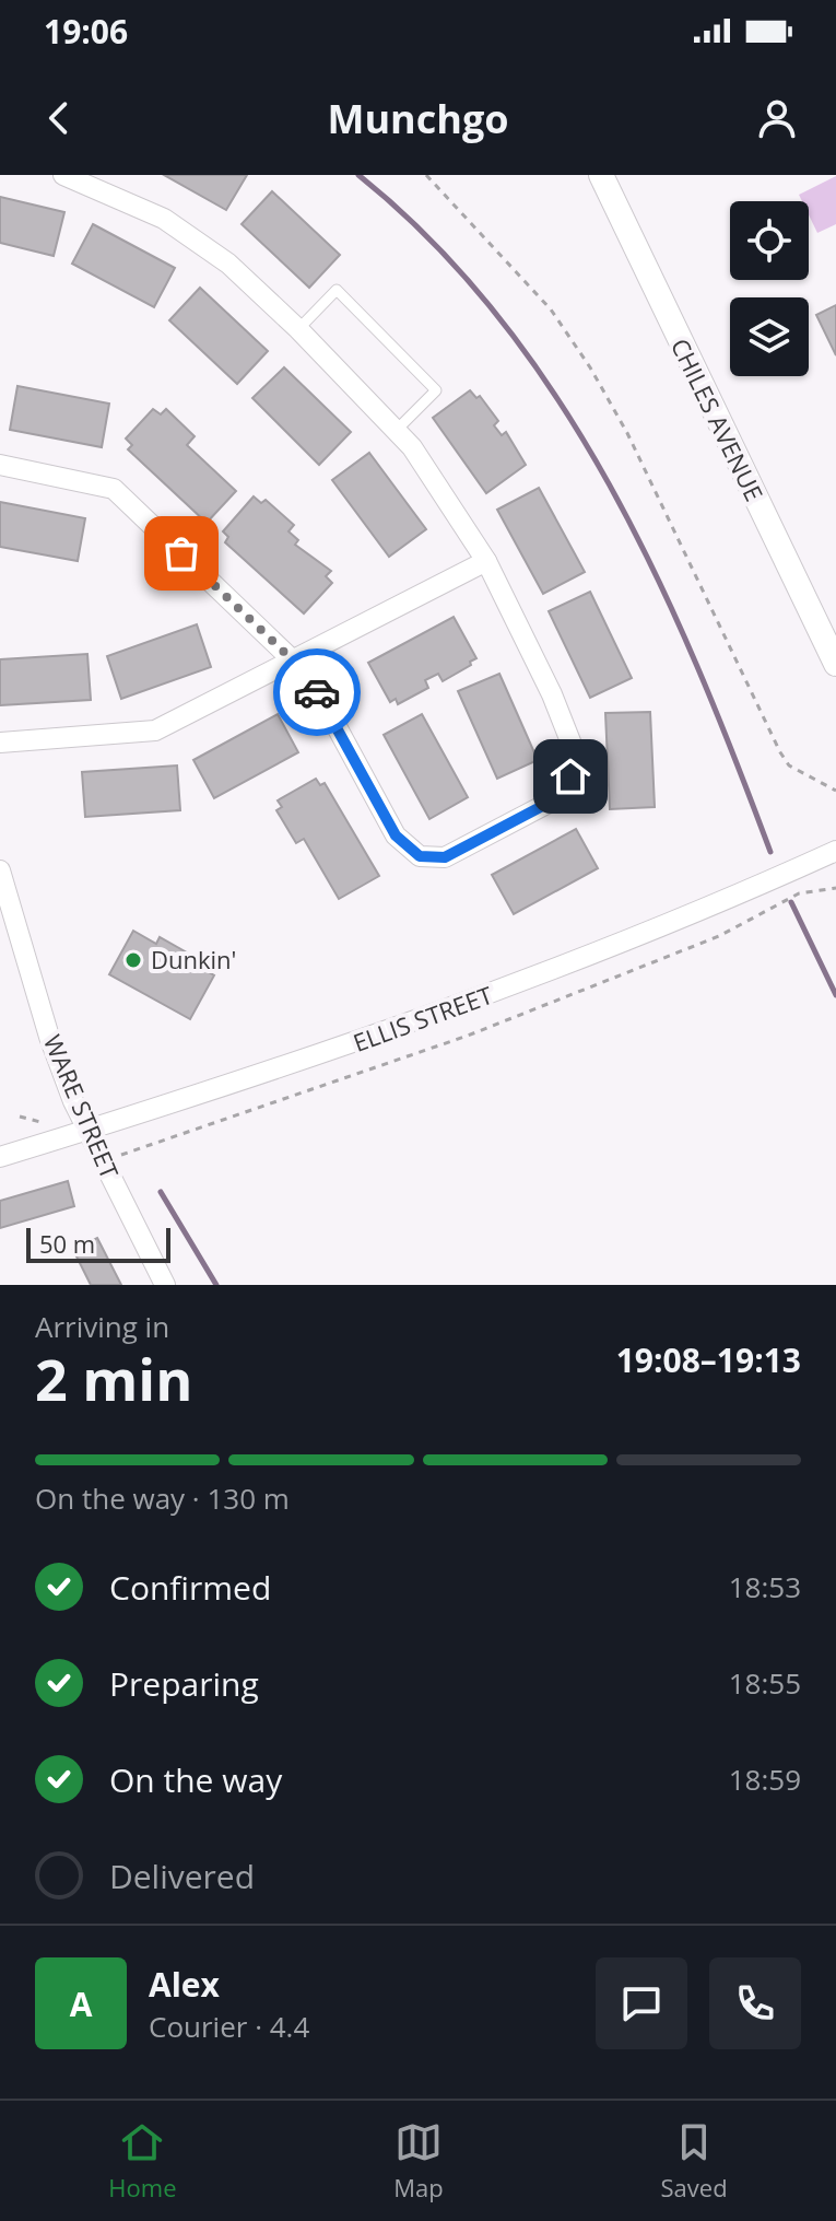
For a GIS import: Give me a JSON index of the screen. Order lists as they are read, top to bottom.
{
  "streets": {
    "street": ["CHILES AVENUE", "ELLIS STREET", "WARE STREET"]
  },
  "crossings": [
    ["ELLIS STREET", "WARE STREET"]
  ],
  "places": ["Dunkin'"],
  "scale_bar": "50 m",
  "page": {
    "status": "19:06",
    "header": "Munchgo",
    "scale": "50 m",
    "heading": ["2 min", "Arriving in", "19:08–19:13"],
    "panel": ["Alex", "Courier · 4.4"],
    "bar": "On the way · 130 m",
    "list": [
      ["Confirmed", "18:53"],
      ["Preparing", "18:55"],
      ["On the way", "18:59"],
      "Delivered"
    ],
    "round": "A",
    "tabs": ["Home", "Map", "Saved"]
  }
}
